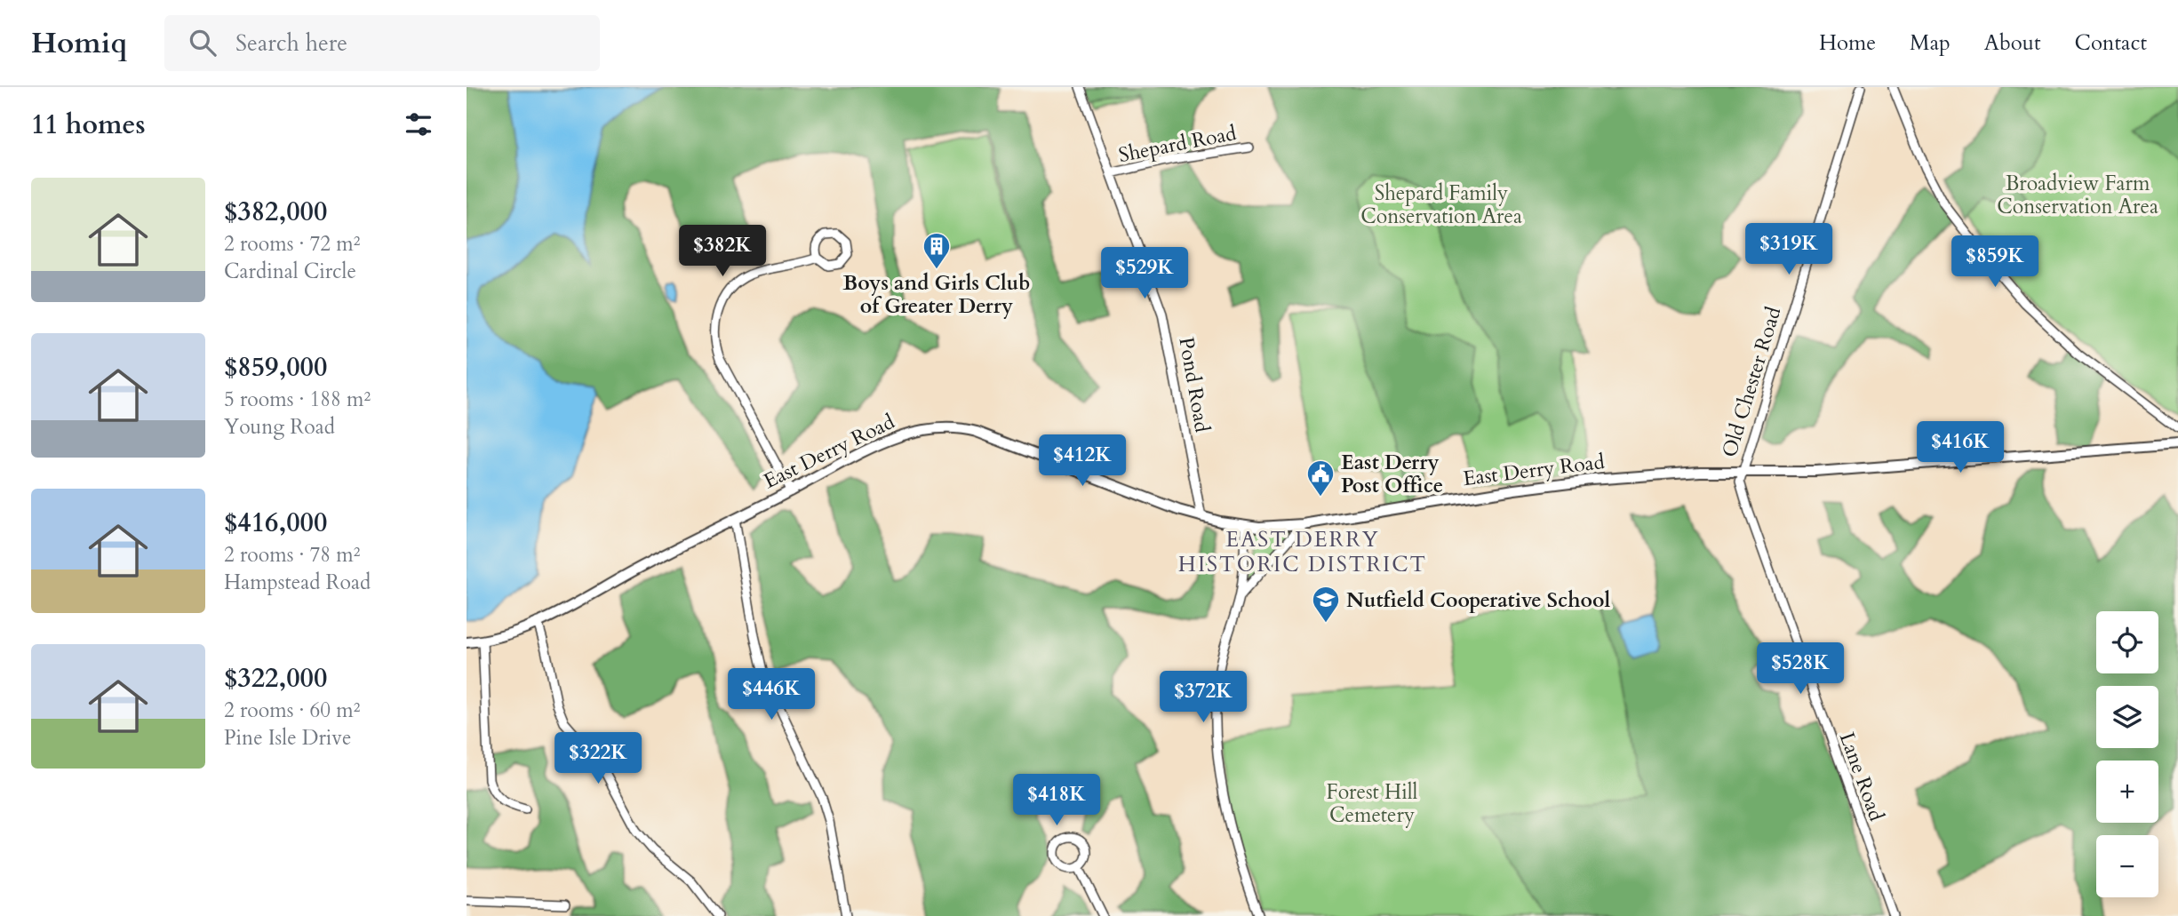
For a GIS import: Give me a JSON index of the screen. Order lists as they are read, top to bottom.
{
  "streets": {
    "street": [
      "Shepard Road",
      "Old Chester Road",
      "Pond Road",
      "East Derry Road",
      "Lane Road"
    ]
  },
  "crossings": [
    ["Shepard Road", "Pond Road"],
    ["Old Chester Road", "East Derry Road"],
    ["Old Chester Road", "Lane Road"],
    ["Pond Road", "East Derry Road"],
    ["East Derry Road", "Lane Road"]
  ],
  "districts": ["EAST DERRY HISTORIC DISTRICT"],
  "parks": ["Broadview Farm Conservation Area", "Shepard Family Conservation Area", "Forest Hill Cemetery"],
  "places": {
    "building": ["Boys and Girls Club of Greater Derry"],
    "public building": ["East Derry Post Office"],
    "school or university": ["Nutfield Cooperative School"]
  },
  "page": {
    "header": "Homiq",
    "search": "Search here",
    "nav": [
      "Home",
      "Map",
      "About",
      "Contact"
    ],
    "heading": "11 homes",
    "list": [
      {
        "name": "$382,000",
        "note": "2 rooms · 72 m² · Cardinal Circle"
      },
      {
        "name": "$859,000",
        "note": "5 rooms · 188 m² · Young Road"
      },
      {
        "name": "$416,000",
        "note": "2 rooms · 78 m² · Hampstead Road"
      },
      {
        "name": "$322,000",
        "note": "2 rooms · 60 m² · Pine Isle Drive"
      }
    ],
    "price": [
      "$319K",
      "$382K",
      "$859K",
      "$529K",
      "$416K",
      "$412K",
      "$528K",
      "$446K",
      "$372K",
      "$322K",
      "$418K"
    ],
    "map_buttons": ["+", "−"]
  }
}
